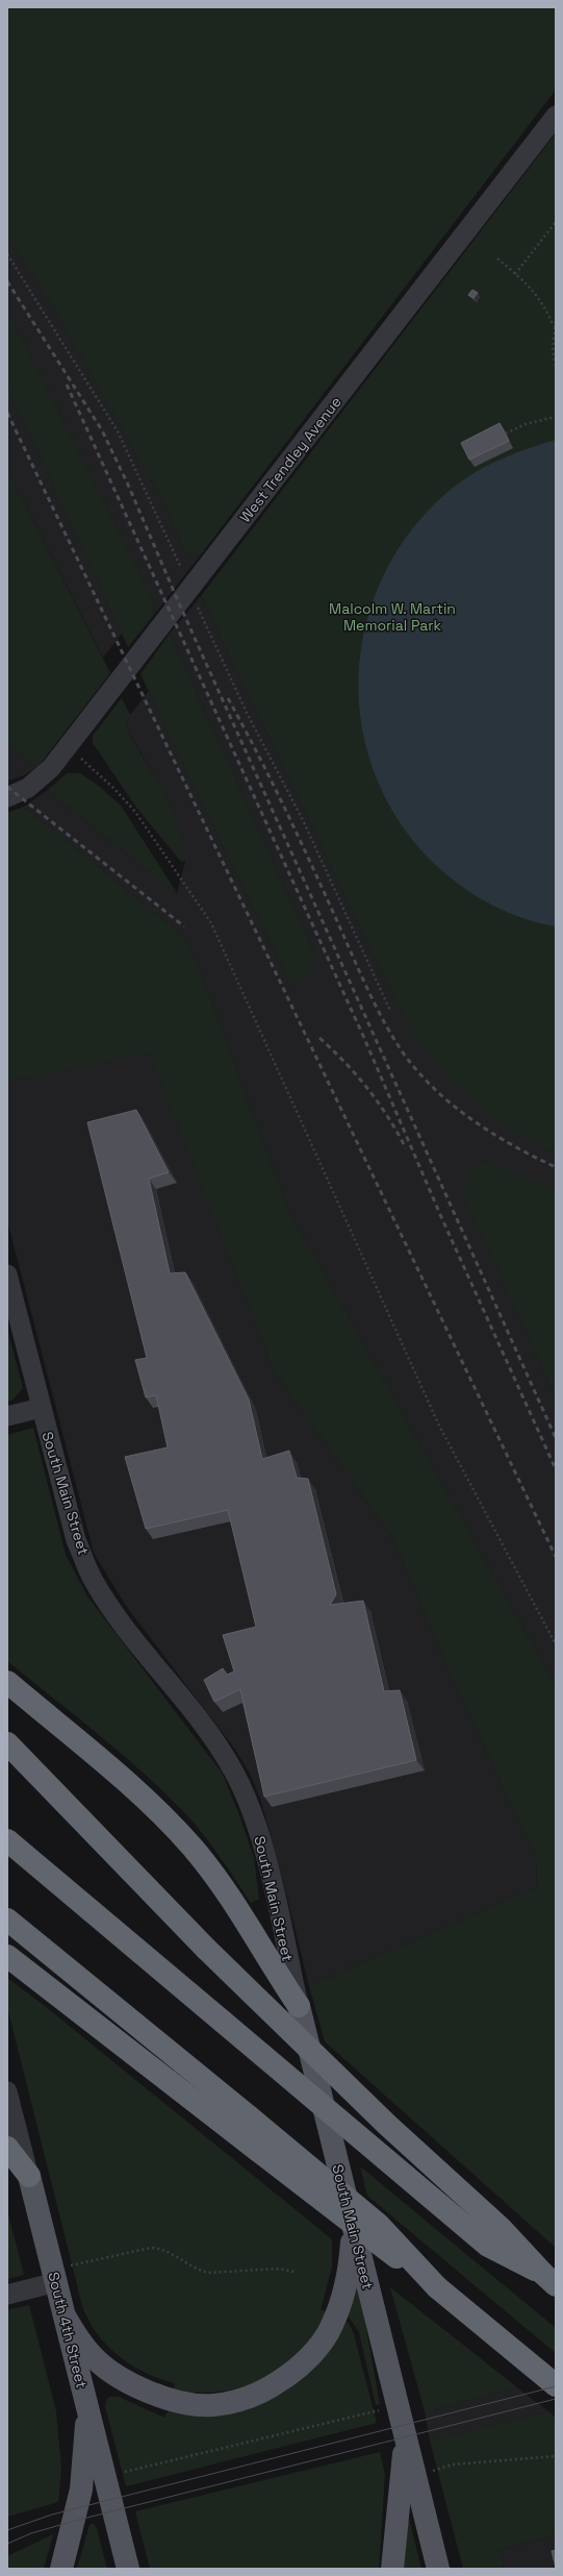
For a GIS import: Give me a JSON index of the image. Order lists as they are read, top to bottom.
{
  "streets": {
    "main road": ["South Main Street", "South 4th Street"],
    "street": ["West Trendley Avenue"]
  },
  "parks": ["Malcolm W. Martin Memorial Park"]
}
